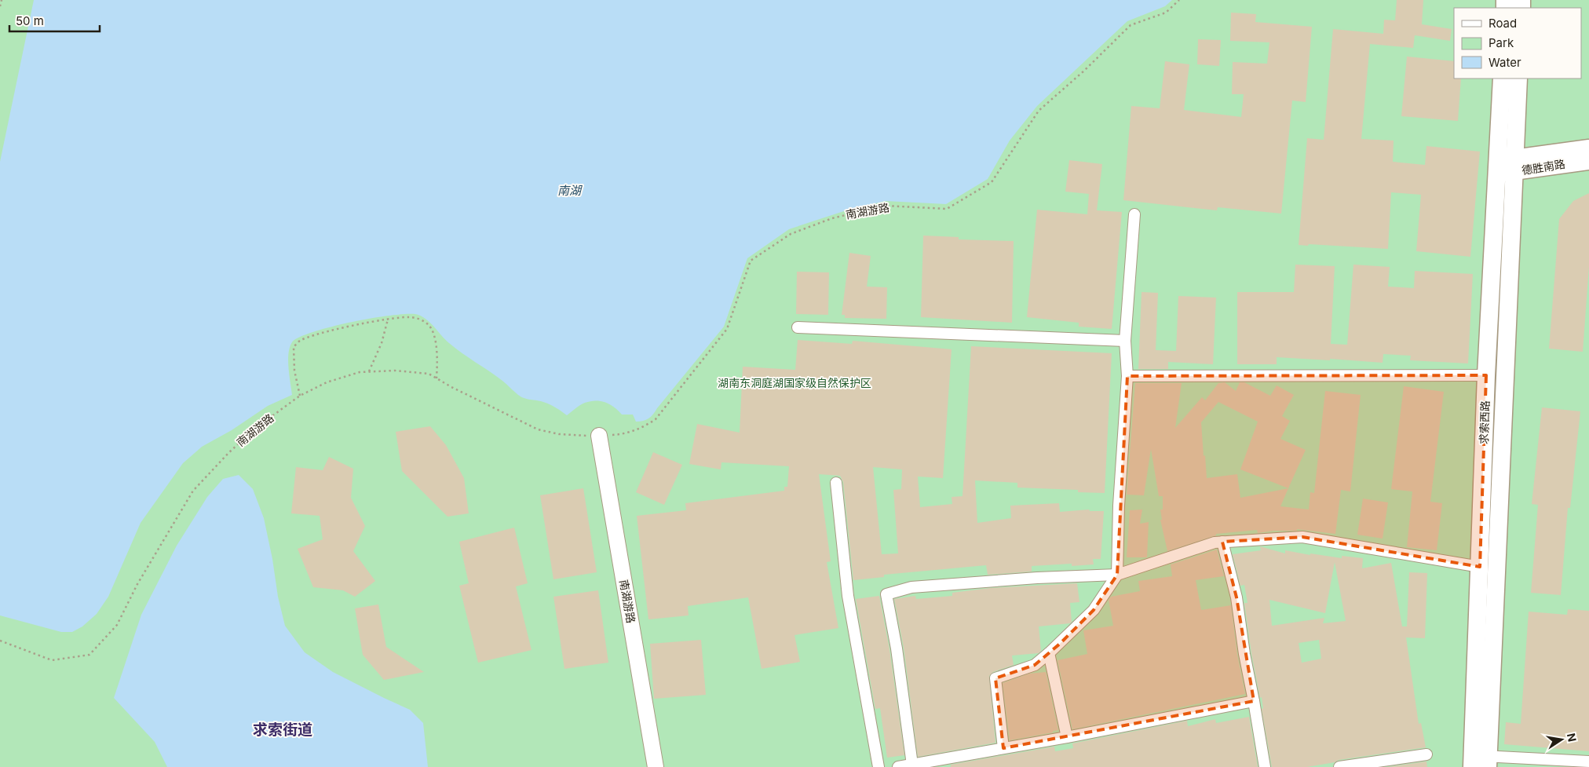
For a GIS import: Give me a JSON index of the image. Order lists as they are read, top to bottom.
{
  "streets": {
    "main road": ["德胜南路", "求索西路"],
    "street": ["南湖游路"]
  },
  "crossings": [
    ["德胜南路", "求索西路"]
  ],
  "districts": ["求索街道"],
  "water": ["南湖"],
  "parks": ["湖南东洞庭湖国家级自然保护区"],
  "legend": ["Road", "Park", "Water"],
  "scale_bar": "50 m",
  "north": "right"
}
